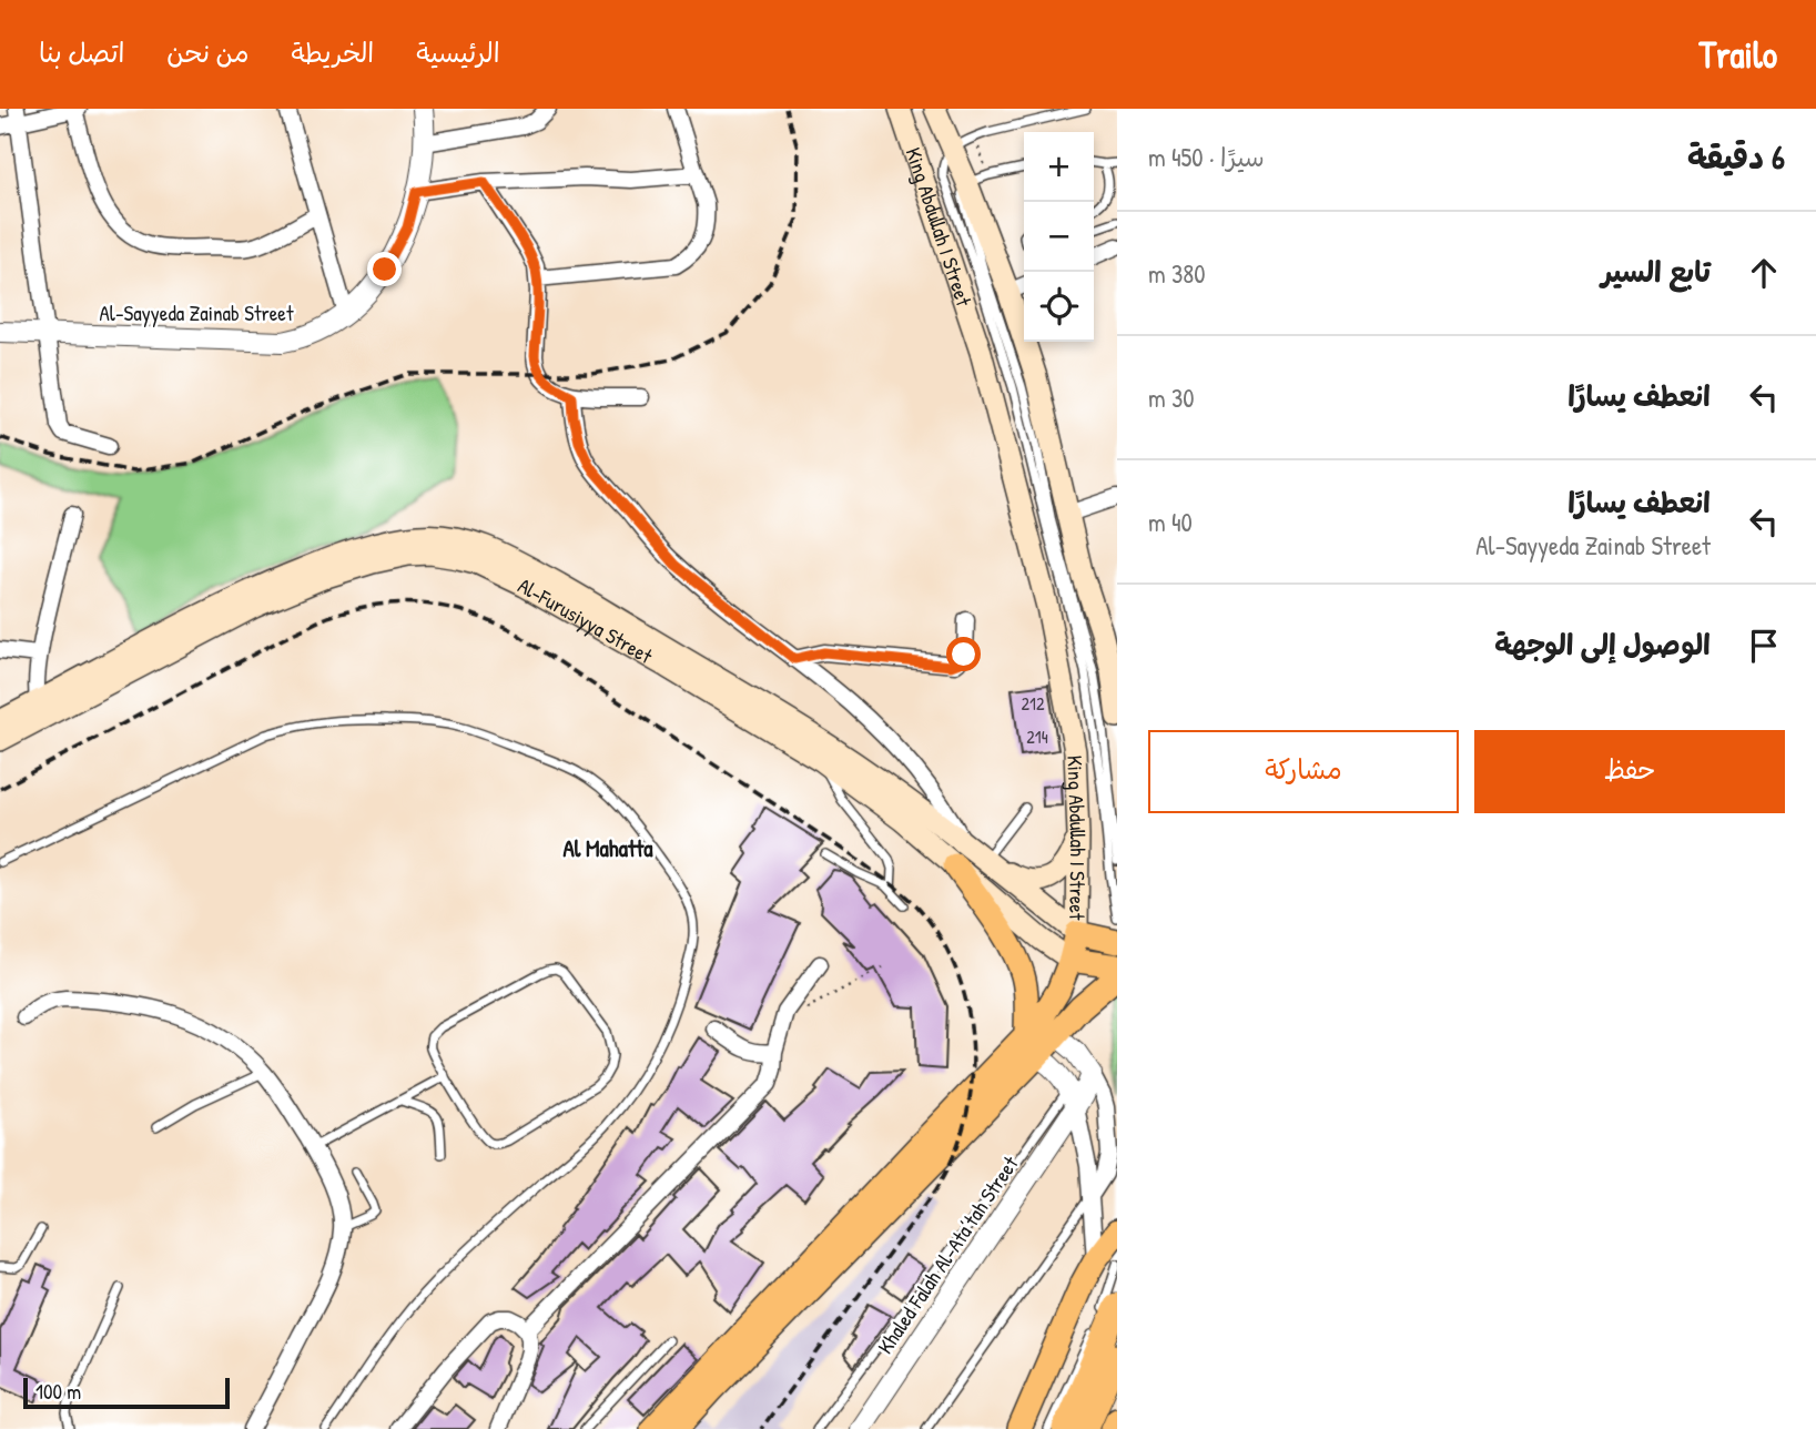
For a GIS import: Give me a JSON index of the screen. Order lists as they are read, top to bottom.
{
  "streets": {
    "main road": ["King Abdullah I Street", "Al-Furusiyya Street"],
    "street": ["Al-Sayyeda Zainab Street", "Khaled Falah Al-Ata’tah Street"]
  },
  "crossings": [
    ["King Abdullah I Street", "Al-Furusiyya Street"]
  ],
  "districts": ["Al Mahatta"],
  "house_numbers": ["212", "214"],
  "scale_bar": "100 m",
  "page": {
    "header": "Trailo",
    "nav": [
      "الرئيسية",
      "الخريطة",
      "من نحن",
      "اتصل بنا"
    ],
    "heading": ["6 دقيقة", "سيرًا · 450 m"],
    "map_buttons": ["+", "−"],
    "list": [
      ["تابع السير", "380 m"],
      ["انعطف يسارًا", "30 m"],
      ["انعطف يسارًا", "Al-Sayyeda Zainab Street", "40 m"],
      "الوصول إلى الوجهة"
    ],
    "buttons": ["حفظ", "مشاركة"],
    "scale": "100 m"
  }
}
